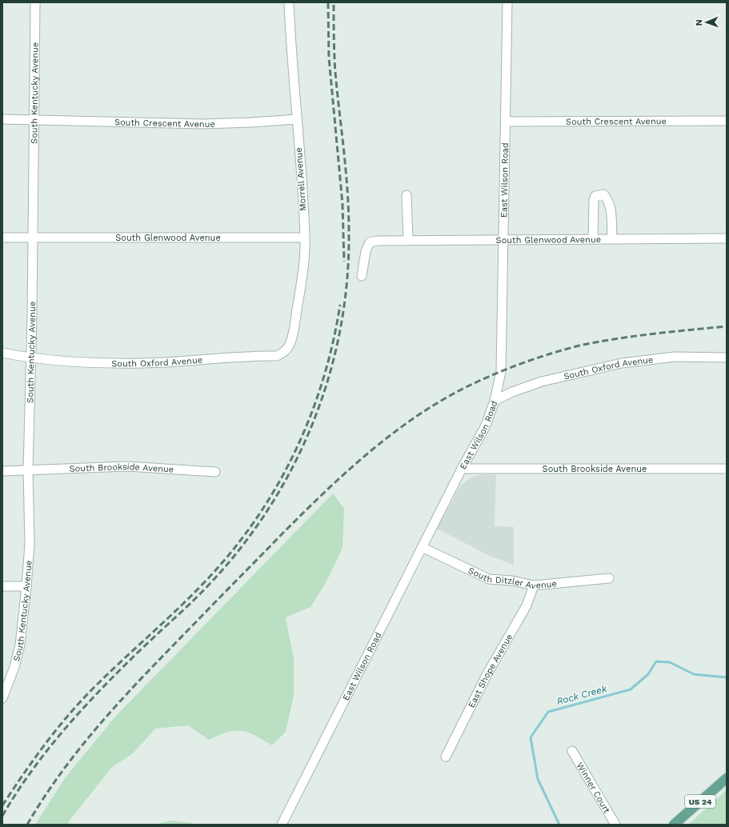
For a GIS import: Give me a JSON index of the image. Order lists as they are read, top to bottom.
{
  "streets": {
    "main road": ["US 24"],
    "street": [
      "South Kentucky Avenue",
      "South Crescent Avenue",
      "Morrell Avenue",
      "East Wilson Road",
      "South Glenwood Avenue",
      "South Oxford Avenue",
      "South Brookside Avenue",
      "South Ditzler Avenue",
      "East Shope Avenue",
      "Winner Court"
    ]
  },
  "crossings": [
    ["South Kentucky Avenue", "South Crescent Avenue"],
    ["South Kentucky Avenue", "South Glenwood Avenue"],
    ["South Kentucky Avenue", "South Oxford Avenue"],
    ["South Kentucky Avenue", "South Brookside Avenue"],
    ["South Crescent Avenue", "Morrell Avenue"],
    ["South Crescent Avenue", "East Wilson Road"],
    ["Morrell Avenue", "South Glenwood Avenue"],
    ["Morrell Avenue", "South Oxford Avenue"],
    ["East Wilson Road", "South Glenwood Avenue"],
    ["East Wilson Road", "South Oxford Avenue"],
    ["East Wilson Road", "South Brookside Avenue"],
    ["East Wilson Road", "South Ditzler Avenue"],
    ["South Ditzler Avenue", "East Shope Avenue"]
  ],
  "water": ["Rock Creek"],
  "north": "left"
}
